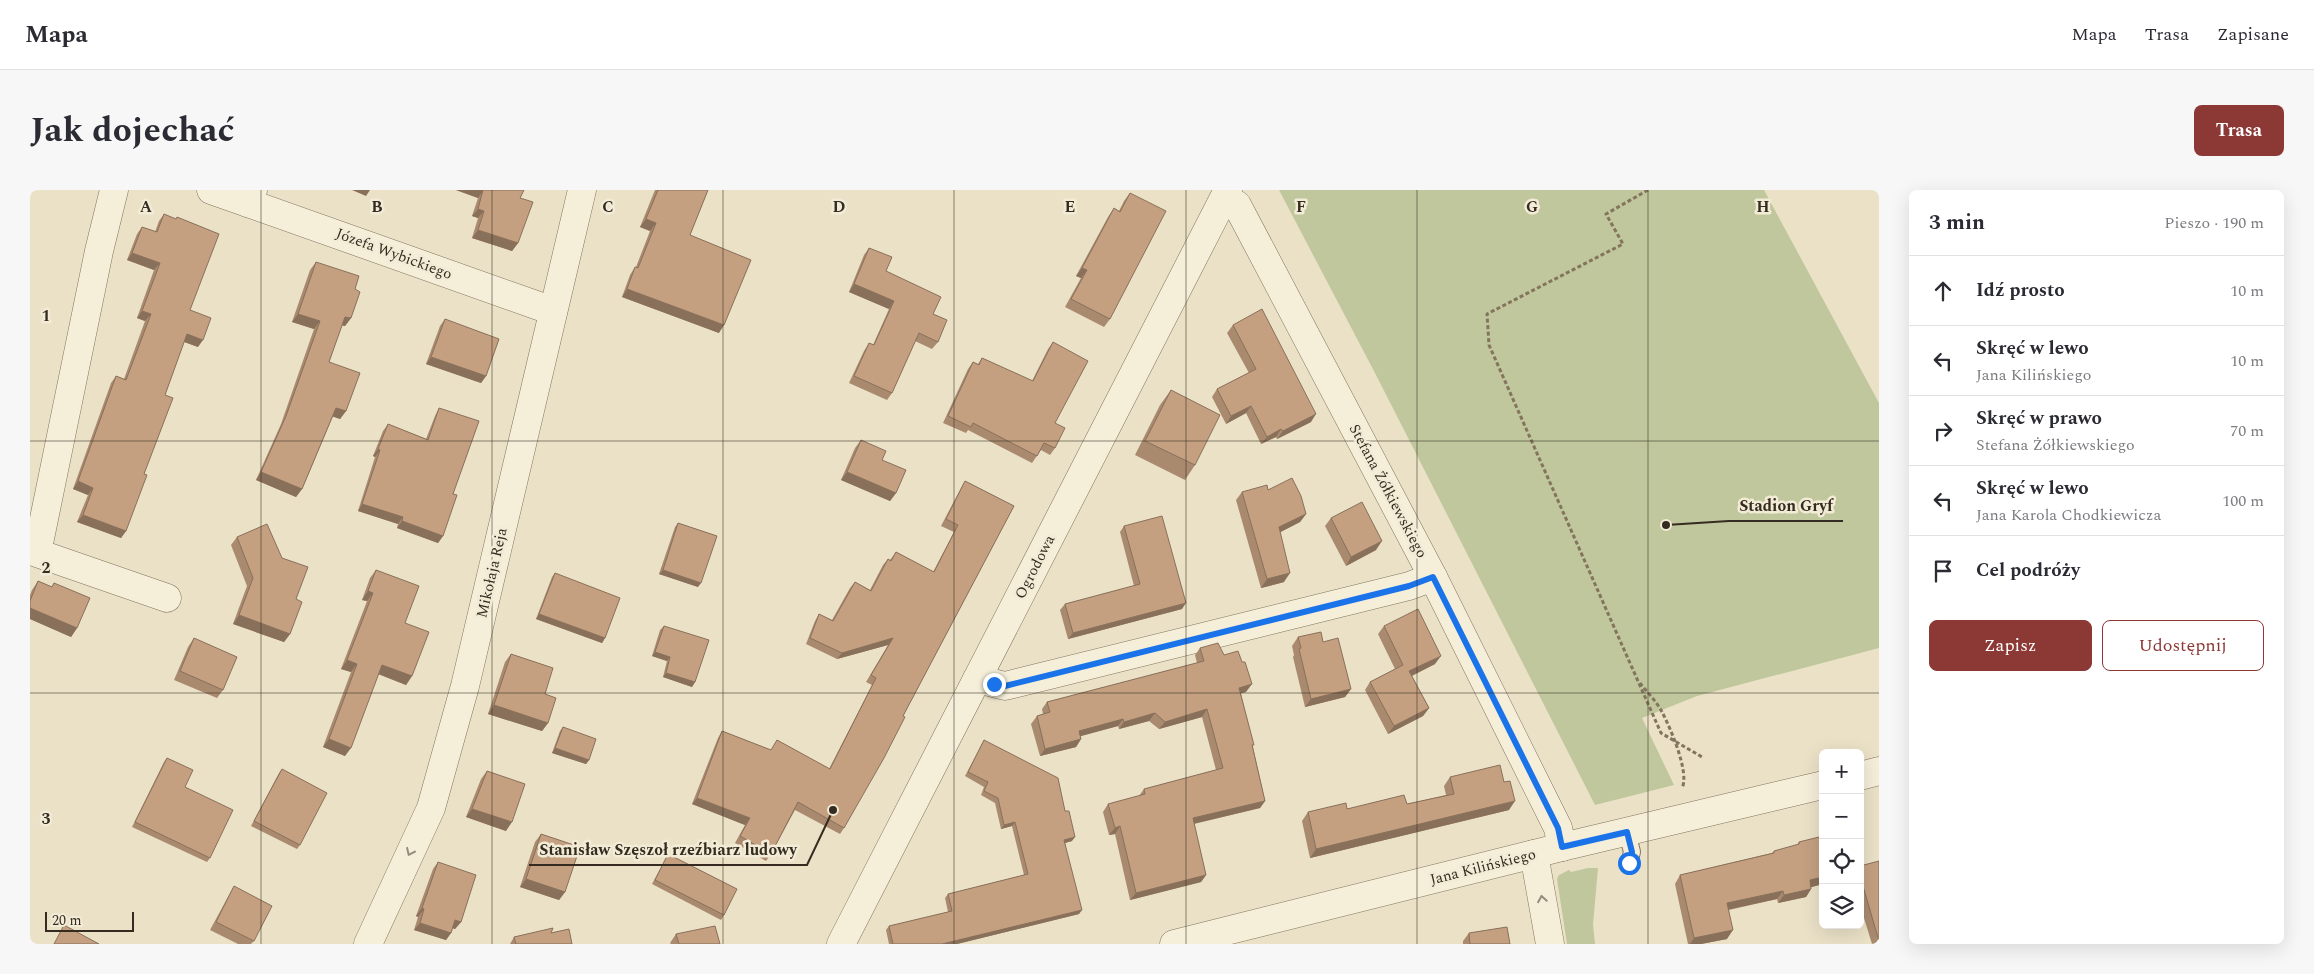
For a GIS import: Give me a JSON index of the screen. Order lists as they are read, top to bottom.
{
  "streets": {
    "street": [
      "Józefa Wybickiego",
      "Stefana Żółkiewskiego",
      "Ogrodowa",
      "Mikołaja Reja",
      "Jana Kilińskiego"
    ]
  },
  "crossings": [
    ["Józefa Wybickiego", "Mikołaja Reja"],
    ["Stefana Żółkiewskiego", "Ogrodowa"],
    ["Stefana Żółkiewskiego", "Jana Kilińskiego"]
  ],
  "one_way": ["Mikołaja Reja"],
  "places": ["Stadion Gryf", "Stanisław Szęszoł rzeźbiarz ludowy"],
  "scale_bar": "20 m",
  "page": {
    "header": "Mapa",
    "nav": ["Mapa", "Trasa", "Zapisane"],
    "title": "Jak dojechać",
    "buttons": [
      "Trasa",
      ["Zapisz", "Udostępnij"]
    ],
    "heading": ["3 min", "Pieszo · 190 m"],
    "list": [
      ["Idź prosto", "10 m"],
      ["Skręć w lewo", "Jana Kilińskiego", "10 m"],
      ["Skręć w prawo", "Stefana Żółkiewskiego", "70 m"],
      ["Skręć w lewo", "Jana Karola Chodkiewicza", "100 m"],
      "Cel podróży"
    ],
    "map_buttons": ["+", "−"],
    "scale": "20 m"
  },
  "grid": {
    "columns": [
      "A",
      "B",
      "C",
      "D",
      "E",
      "F",
      "G",
      "H"
    ],
    "rows": ["1", "2", "3"]
  }
}
